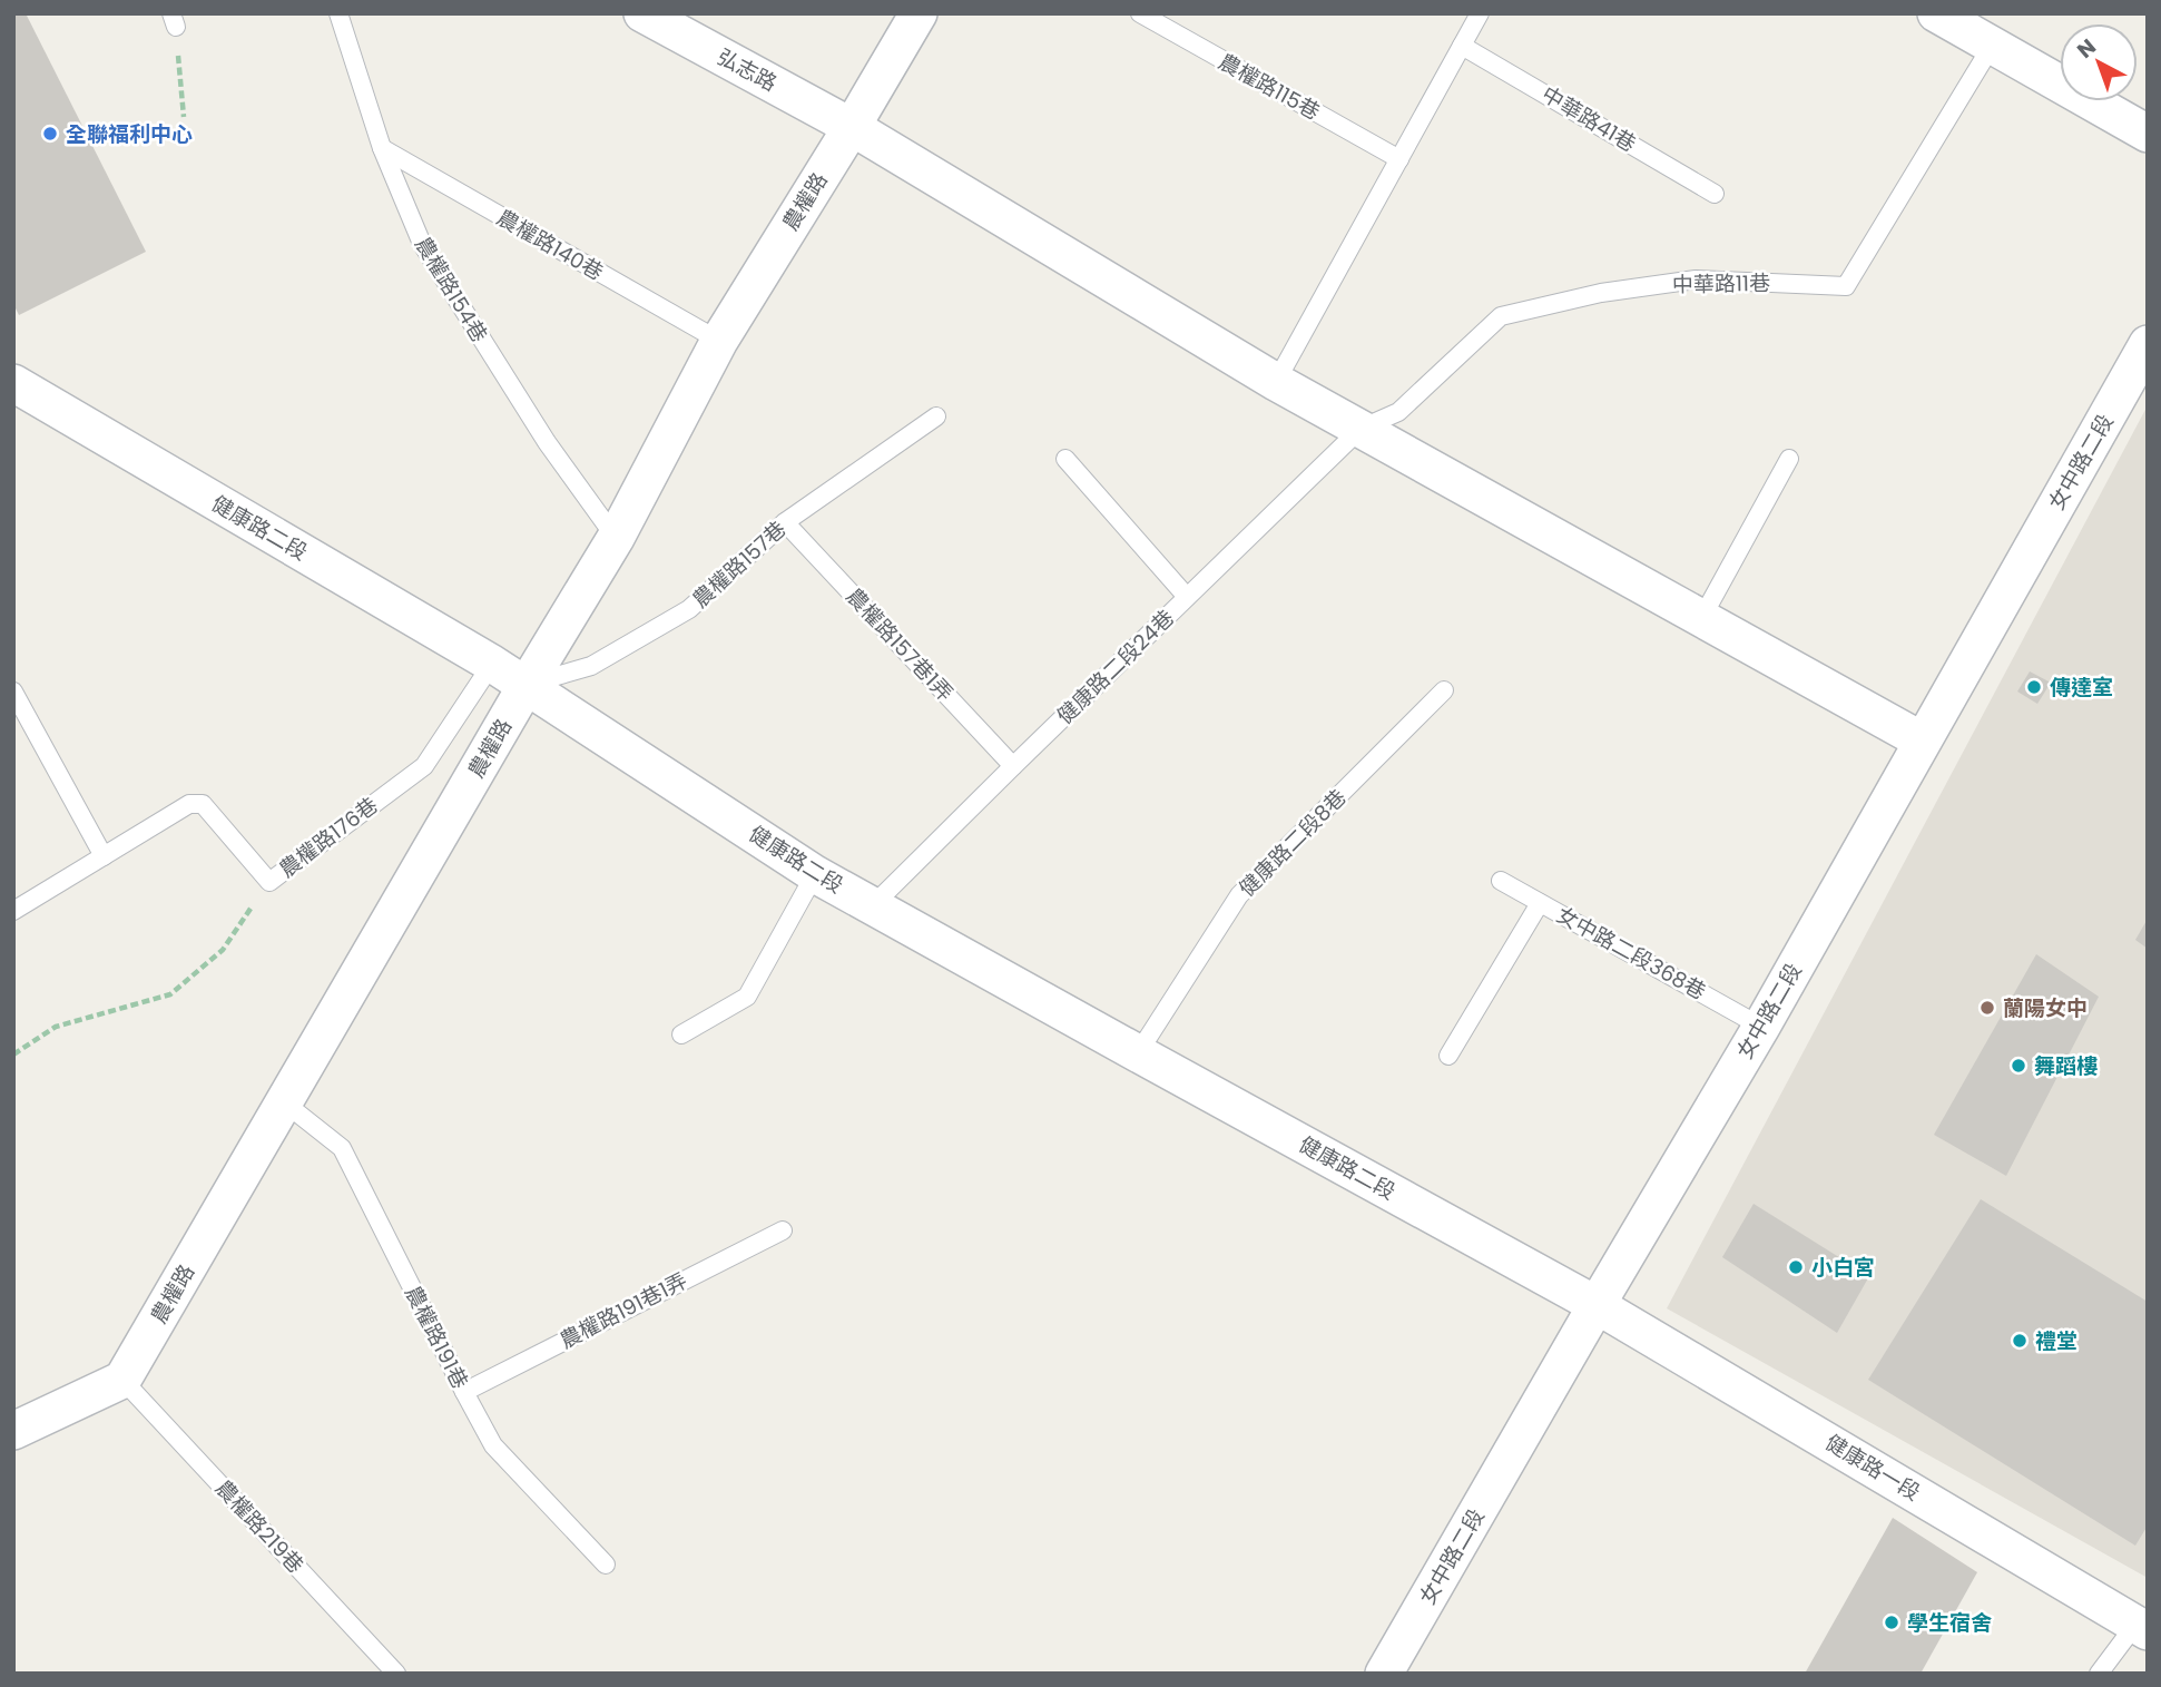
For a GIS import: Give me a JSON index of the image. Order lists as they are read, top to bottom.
{
  "streets": {
    "street": [
      "弘志路",
      "農權路",
      "女中路二段",
      "健康路二段",
      "健康路一段"
    ],
    "lane": [
      "農權路115巷",
      "中華路41巷",
      "農權路140巷",
      "中華路11巷",
      "農權路154巷",
      "農權路157巷",
      "農權路157巷1弄",
      "健康路二段24巷",
      "農權路176巷",
      "健康路二段8巷",
      "女中路二段368巷",
      "農權路191巷1弄",
      "農權路191巷",
      "農權路219巷"
    ]
  },
  "crossings": [
    ["弘志路", "農權路"],
    ["弘志路", "中華路11巷"],
    ["弘志路", "女中路二段"],
    ["弘志路", "健康路二段24巷"],
    ["農權路", "農權路140巷"],
    ["農權路", "農權路154巷"],
    ["農權路", "健康路二段"],
    ["農權路", "農權路157巷"],
    ["農權路", "農權路191巷"],
    ["農權路", "農權路219巷"],
    ["農權路140巷", "農權路154巷"],
    ["中華路11巷", "健康路二段24巷"],
    ["女中路二段", "健康路二段"],
    ["女中路二段", "女中路二段368巷"],
    ["女中路二段", "健康路一段"],
    ["健康路二段", "農權路157巷"],
    ["健康路二段", "健康路二段24巷"],
    ["健康路二段", "農權路176巷"],
    ["健康路二段", "健康路二段8巷"],
    ["健康路二段", "健康路一段"],
    ["農權路157巷", "農權路157巷1弄"],
    ["農權路157巷1弄", "健康路二段24巷"],
    ["農權路191巷1弄", "農權路191巷"]
  ],
  "places": [
    "全聯福利中心",
    "傳達室",
    "蘭陽女中",
    "舞蹈樓",
    "小白宮",
    "禮堂",
    "學生宿舍"
  ],
  "north": "top left"
}
